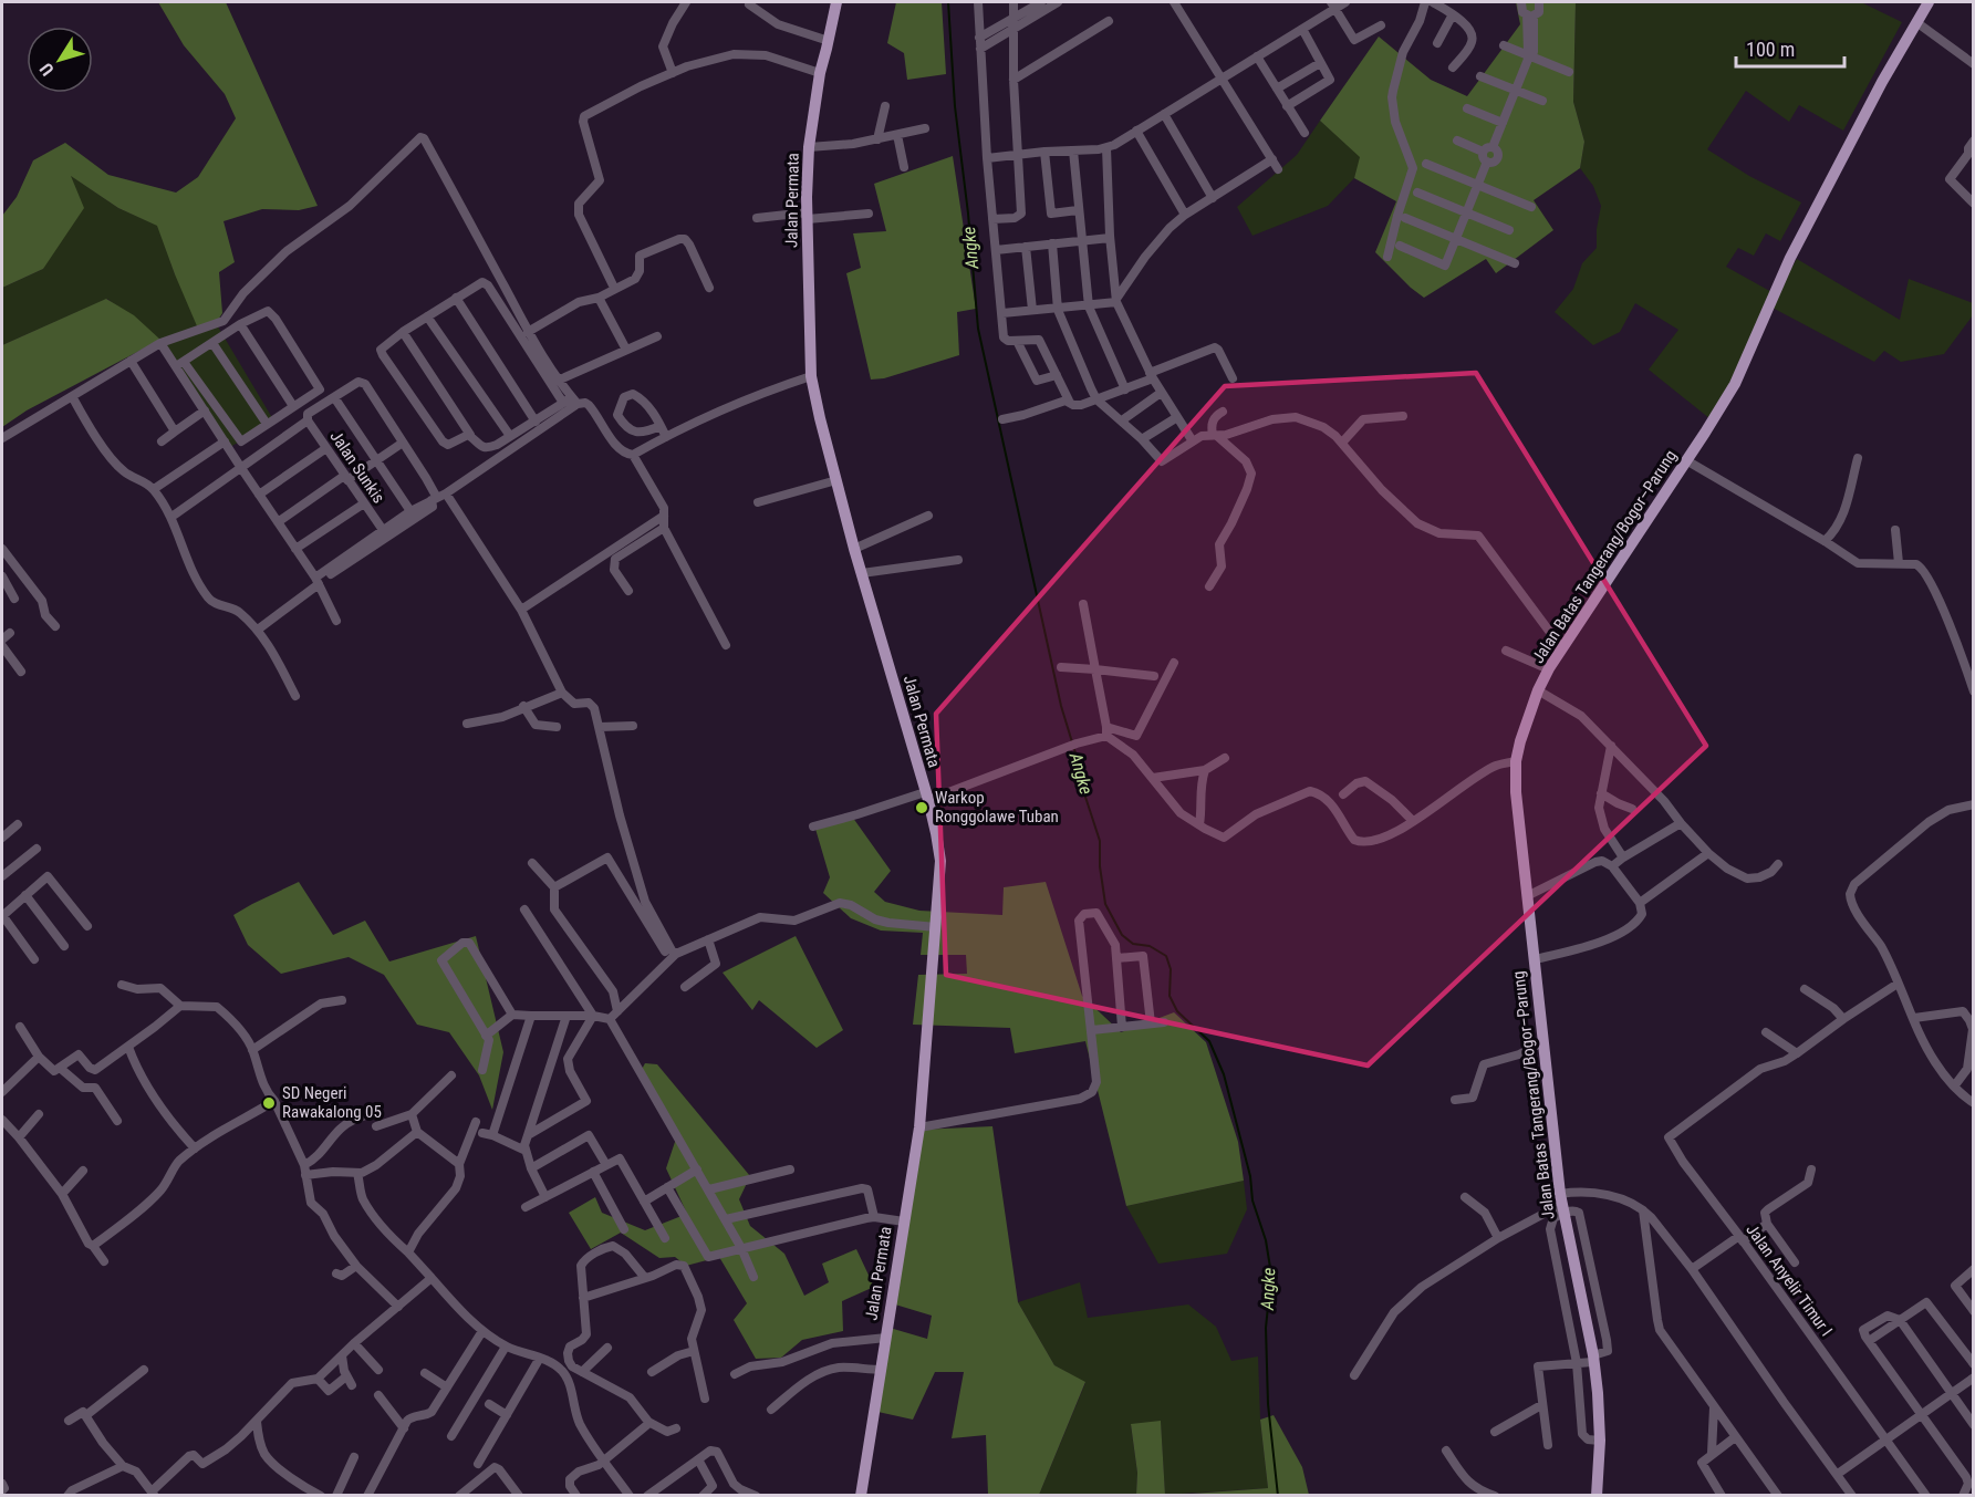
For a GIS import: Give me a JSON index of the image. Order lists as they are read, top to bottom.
{
  "streets": {
    "main road": ["Jalan Permata", "Jalan Batas Tangerang/Bogor–Parung"],
    "street": ["Jalan Sunkis", "Jalan Anyelir Timur I"]
  },
  "water": ["Angke"],
  "places": ["Warkop Ronggolawe Tuban", "SD Negeri Rawakalong 05"],
  "scale_bar": "100 m",
  "north": "bottom left"
}
